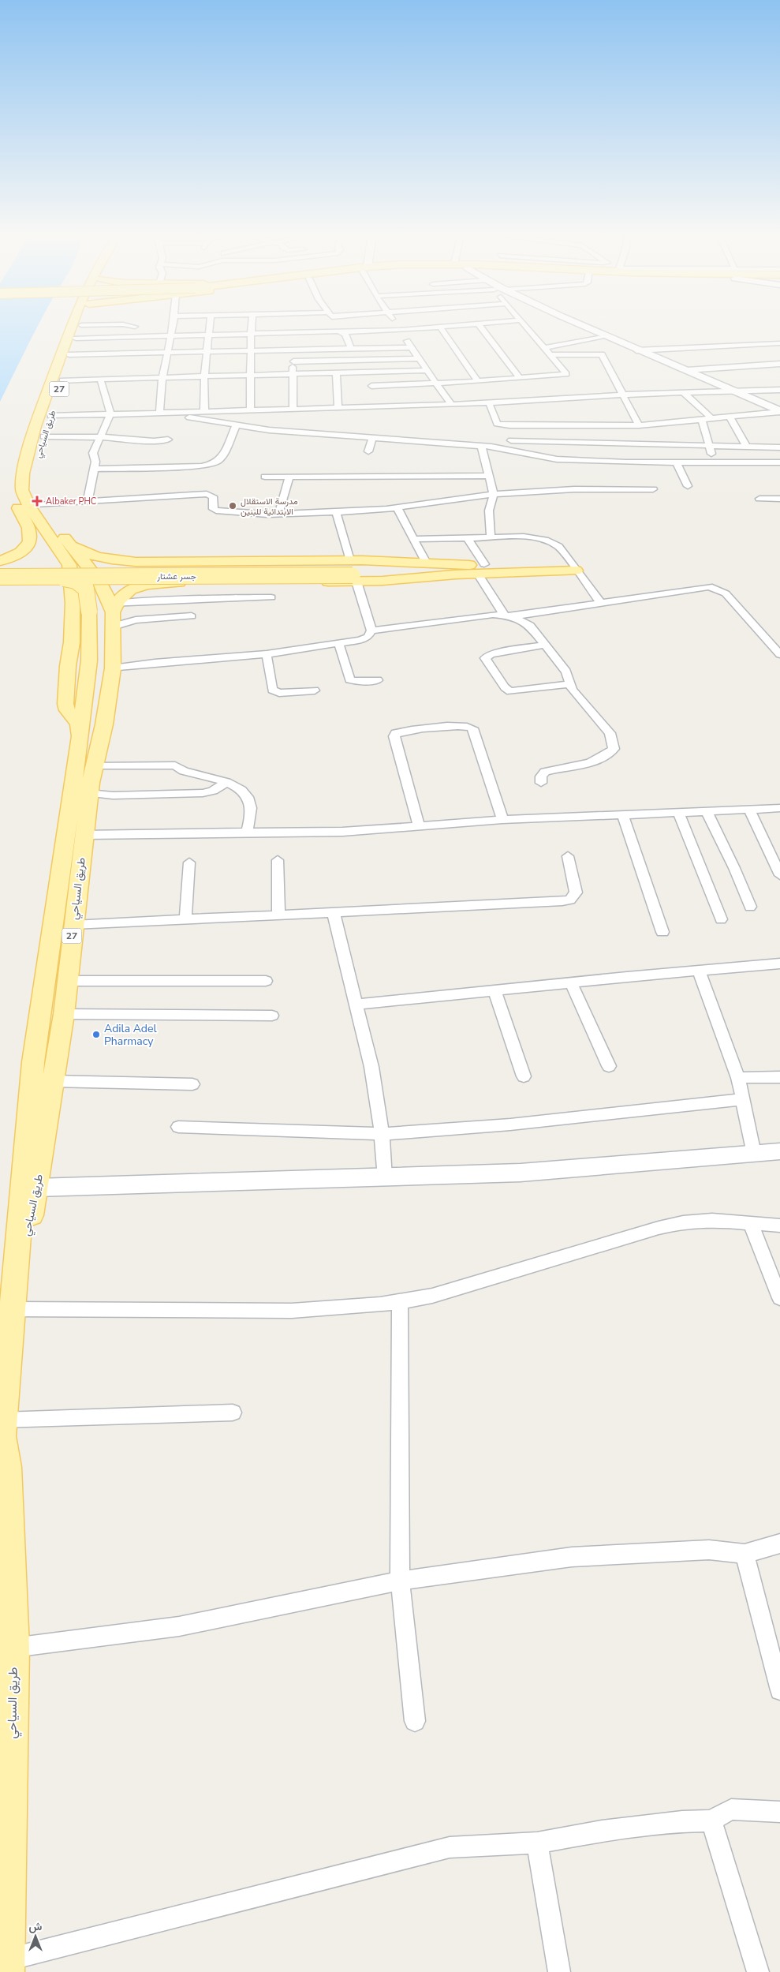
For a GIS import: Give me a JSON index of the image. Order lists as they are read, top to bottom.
{
  "streets": {
    "main road": ["27", "طريق السياحي", "جسر عشتار"]
  },
  "places": {
    "health": ["Albaker PHC"],
    "other": ["مدرسة الاستقلال الابتدائية للبنين", "Adila Adel Pharmacy"]
  },
  "north": "top"
}
